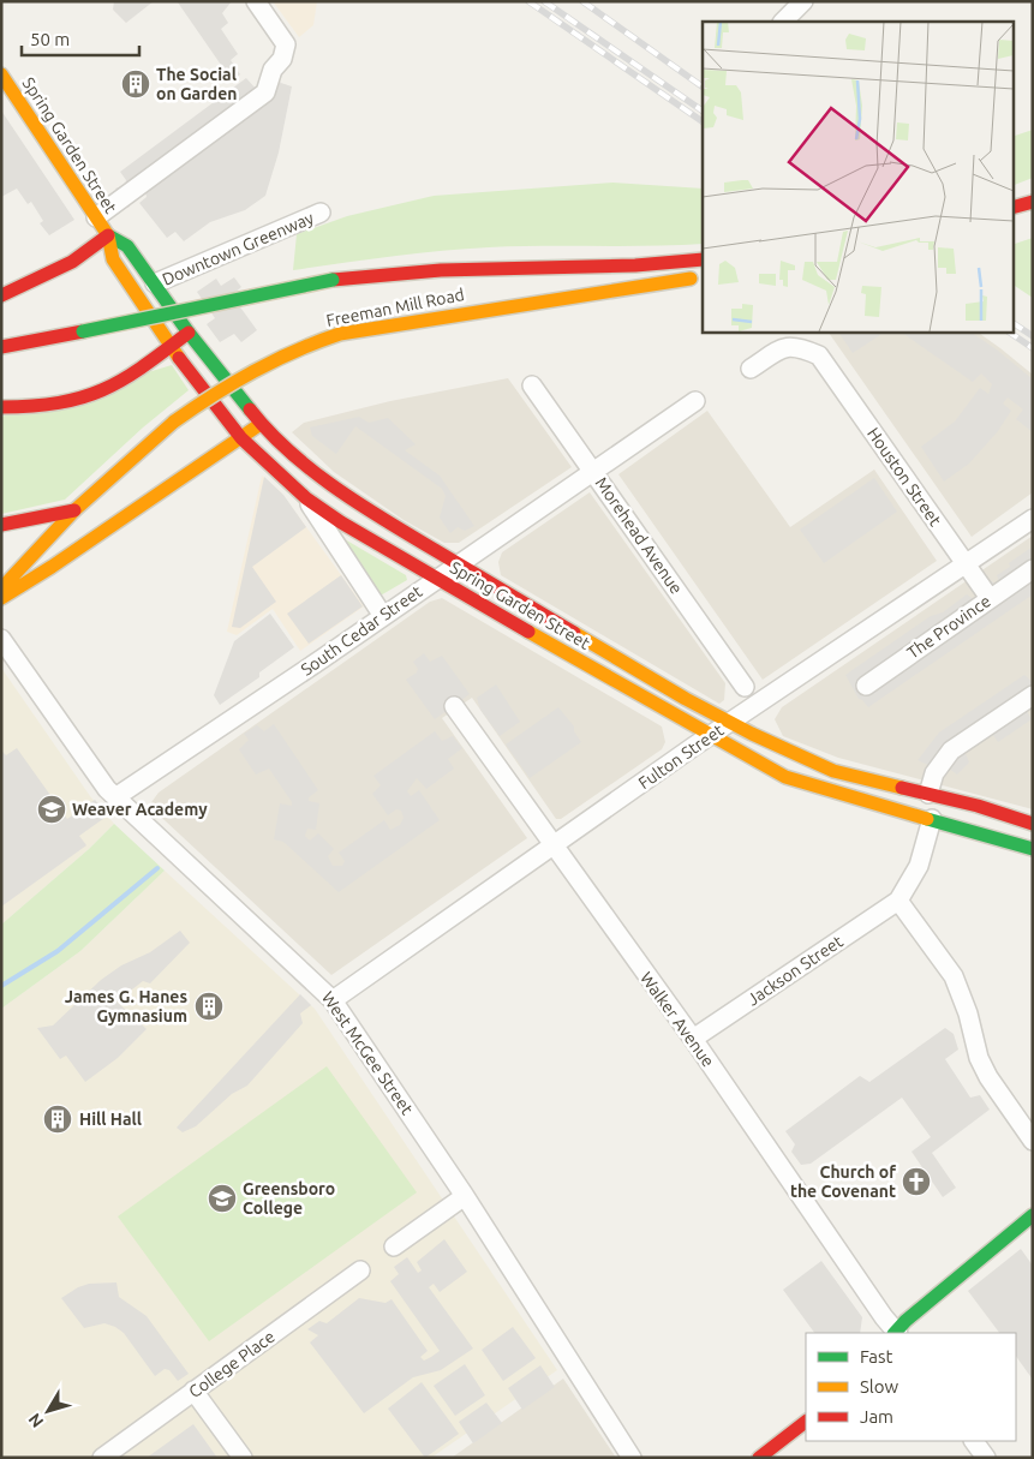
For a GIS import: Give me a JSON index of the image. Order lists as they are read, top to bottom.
{
  "streets": {
    "main road": ["Spring Garden Street", "Freeman Mill Road"],
    "street": [
      "Downtown Greenway",
      "Houston Street",
      "Morehead Avenue",
      "The Province",
      "South Cedar Street",
      "Fulton Street",
      "Jackson Street",
      "Walker Avenue",
      "West McGee Street",
      "College Place"
    ]
  },
  "crossings": [
    ["Spring Garden Street", "Downtown Greenway"],
    ["Spring Garden Street", "South Cedar Street"],
    ["Spring Garden Street", "Fulton Street"],
    ["Houston Street", "The Province"],
    ["Houston Street", "Fulton Street"],
    ["Morehead Avenue", "South Cedar Street"],
    ["South Cedar Street", "West McGee Street"],
    ["Fulton Street", "Walker Avenue"],
    ["Fulton Street", "West McGee Street"],
    ["Jackson Street", "Walker Avenue"]
  ],
  "places": {
    "building": ["The Social on Garden", "James G. Hanes Gymnasium", "Hill Hall"],
    "school or university": ["Weaver Academy", "Greensboro College"],
    "church": ["Church of the Covenant"]
  },
  "legend": ["Fast", "Slow", "Jam"],
  "scale_bar": "50 m",
  "north": "bottom left"
}
